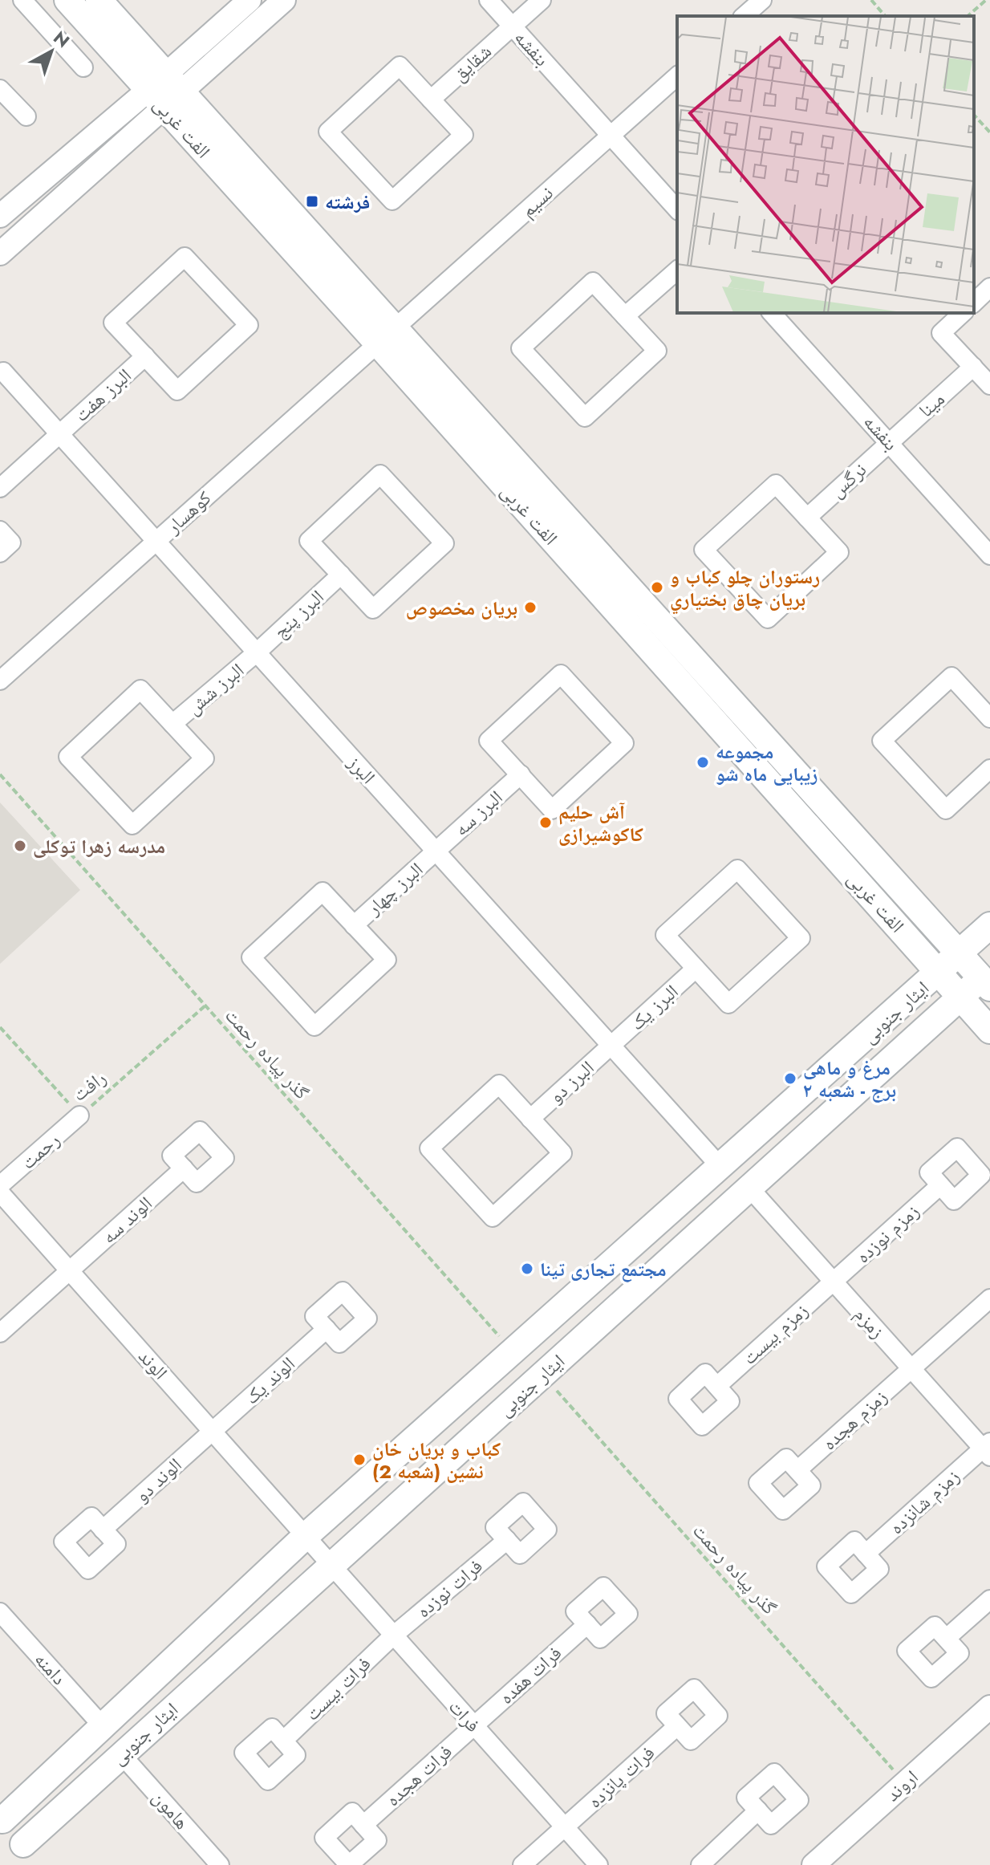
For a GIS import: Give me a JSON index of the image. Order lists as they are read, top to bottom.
{
  "streets": {
    "main road": ["الفت غربی", "ایثار جنوبی"],
    "street": [
      "بنفشه",
      "شقایق",
      "نسیم",
      "البرز هفت",
      "مینا",
      "نرگس",
      "کوهسار",
      "البرز پنج",
      "البرز شش",
      "البرز",
      "البرز سه",
      "البرز چهار",
      "البرز یک",
      "البرز دو",
      "رحمت",
      "الوند سه",
      "زمزم نوزده",
      "زمزم",
      "زمزم بیست",
      "الوند",
      "الوند یک",
      "زمزم هجده",
      "الوند دو",
      "زمزم شانزده",
      "فرات نوزده",
      "دامنه",
      "فرات هفده",
      "فرات بیست",
      "فرات",
      "فرات هجده",
      "فرات پانزده",
      "اروند",
      "هامون"
    ],
    "path": ["گذر پیاده رحمت", "رافت"]
  },
  "crossings": [
    ["بنفشه", "شقایق"],
    ["بنفشه", "نسیم"],
    ["بنفشه", "مینا"],
    ["بنفشه", "نرگس"],
    ["الفت غربی", "نسیم"],
    ["الفت غربی", "کوهسار"],
    ["الفت غربی", "ایثار جنوبی"],
    ["نسیم", "کوهسار"],
    ["البرز هفت", "البرز"],
    ["مینا", "نرگس"],
    ["کوهسار", "البرز"],
    ["البرز پنج", "البرز شش"],
    ["البرز پنج", "البرز"],
    ["البرز شش", "البرز"],
    ["البرز", "البرز سه"],
    ["البرز", "البرز چهار"],
    ["البرز", "البرز یک"],
    ["البرز", "ایثار جنوبی"],
    ["البرز", "البرز دو"],
    ["البرز سه", "البرز چهار"],
    ["البرز یک", "البرز دو"],
    ["ایثار جنوبی", "گذر پیاده رحمت"],
    ["ایثار جنوبی", "زمزم"],
    ["ایثار جنوبی", "الوند"],
    ["ایثار جنوبی", "دامنه"],
    ["ایثار جنوبی", "فرات"],
    ["ایثار جنوبی", "هامون"],
    ["گذر پیاده رحمت", "رافت"],
    ["گذر پیاده رحمت", "اروند"],
    ["رافت", "رحمت"],
    ["الوند سه", "الوند"],
    ["زمزم نوزده", "زمزم"],
    ["زمزم نوزده", "زمزم بیست"],
    ["زمزم", "زمزم بیست"],
    ["زمزم", "زمزم هجده"],
    ["زمزم", "زمزم شانزده"],
    ["الوند", "الوند یک"],
    ["الوند", "الوند دو"],
    ["الوند", "فرات"],
    ["الوند یک", "الوند دو"],
    ["فرات نوزده", "فرات بیست"],
    ["فرات نوزده", "فرات"],
    ["فرات هفده", "فرات"],
    ["فرات هفده", "فرات هجده"],
    ["فرات بیست", "فرات"],
    ["فرات", "فرات هجده"],
    ["فرات", "فرات پانزده"]
  ],
  "places": {
    "transit": ["فرشته"],
    "other": [
      "رستوران چلو كباب و بريان چاق بختياري",
      "بریان مخصوص",
      "مجموعه زیبایی ماه شو",
      "آش حلیم کاکوشیرازی",
      "مدرسه زهرا توکلی",
      "مرغ و ماهی برج - شعبه ۲",
      "مجتمع تجاری تینا",
      "کباب و بریان خان نشین (شعبه 2)"
    ]
  },
  "north": "top right"
}
